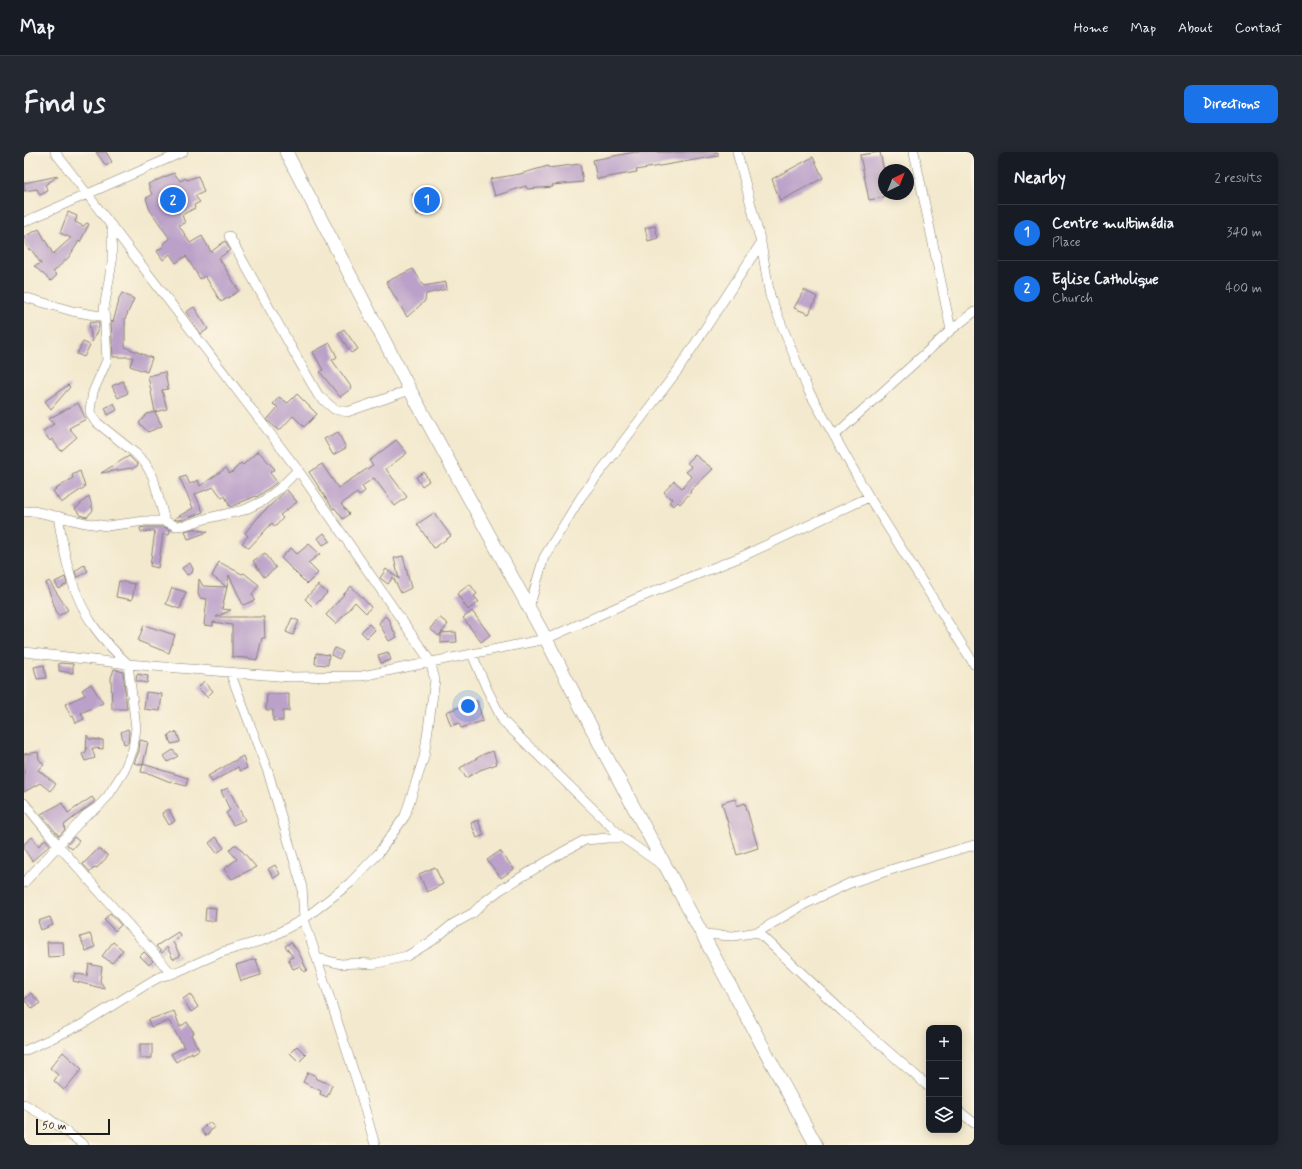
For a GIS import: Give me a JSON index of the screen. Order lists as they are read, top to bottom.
{
  "scale_bar": "50 m",
  "north": "top right",
  "page": {
    "header": "Map",
    "nav": [
      "Home",
      "Map",
      "About",
      "Contact"
    ],
    "buttons": "Directions",
    "title": "Find us",
    "heading": ["Nearby", "2 results"],
    "pins": ["1", "2"],
    "list": [
      {
        "mark": "1",
        "name": "Centre multimédia",
        "note": "Place",
        "value": "340 m"
      },
      {
        "mark": "2",
        "name": "Eglise Catholique",
        "note": "Church",
        "value": "400 m"
      }
    ],
    "map_buttons": ["+", "−"],
    "scale": "50 m"
  }
}
